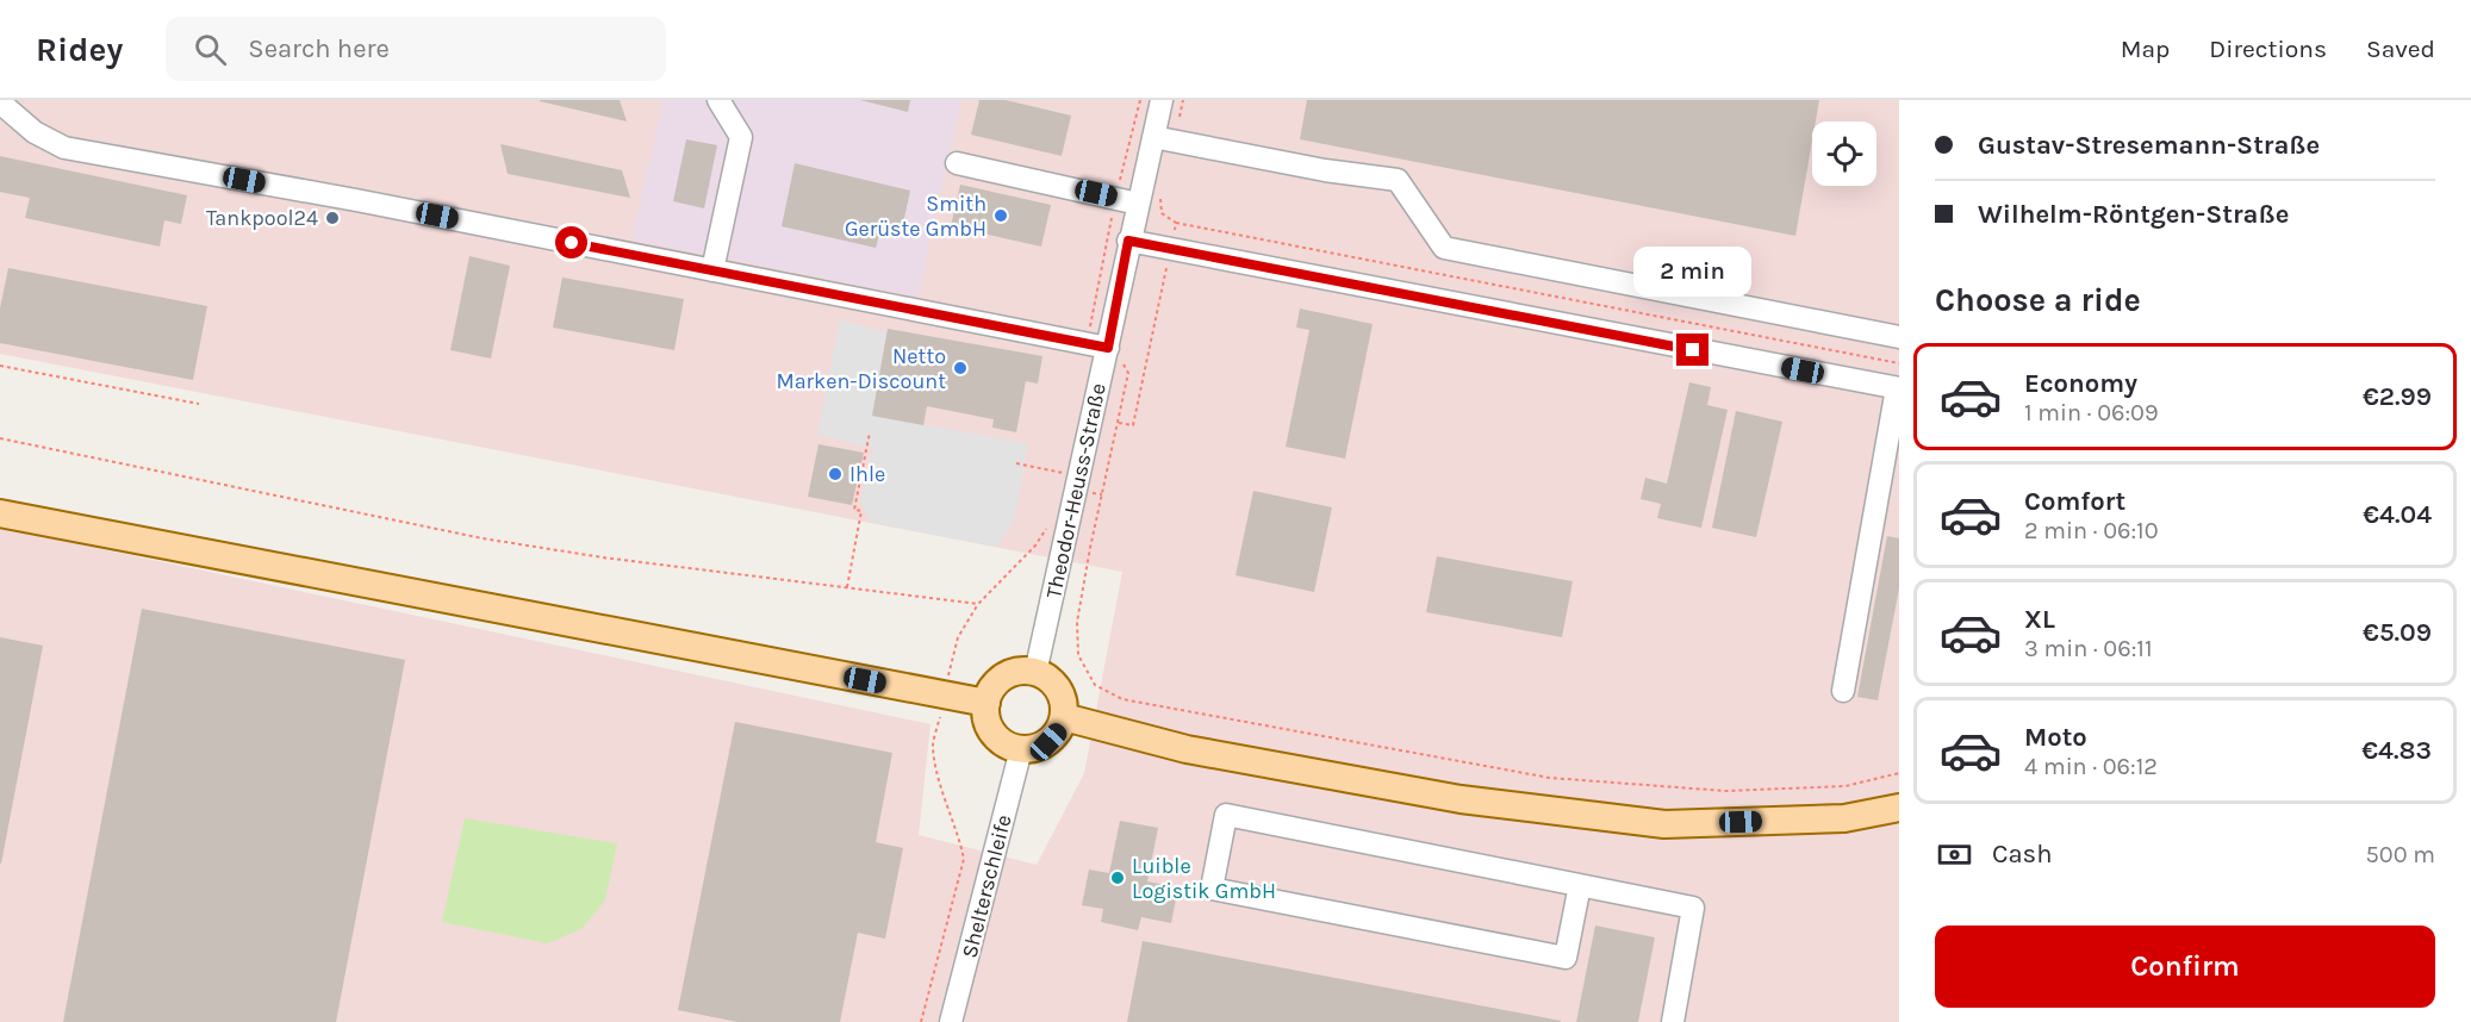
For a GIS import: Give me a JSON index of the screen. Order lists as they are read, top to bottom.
{
  "streets": {
    "street": ["Theodor-Heuss-Straße", "Shelterschleife"]
  },
  "crossings": [
    ["Theodor-Heuss-Straße", "Shelterschleife"]
  ],
  "places": [
    "Smith Gerüste GmbH",
    "Tankpool24",
    "Netto Marken-Discount",
    "Ihle",
    "Luible Logistik GmbH"
  ],
  "page": {
    "header": "Ridey",
    "search": "Search here",
    "nav": ["Map", "Directions", "Saved"],
    "banner": ["Gustav-Stresemann-Straße", "Wilhelm-Röntgen-Straße"],
    "bubble": "2 min",
    "heading": "Choose a ride",
    "list": [
      {
        "name": "Economy",
        "note": "1 min · 06:09",
        "value": "€2.99"
      },
      {
        "name": "Comfort",
        "note": "2 min · 06:10",
        "value": "€4.04"
      },
      {
        "name": "XL",
        "note": "3 min · 06:11",
        "value": "€5.09"
      },
      {
        "name": "Moto",
        "note": "4 min · 06:12",
        "value": "€4.83"
      }
    ],
    "pay": ["Cash", "500 m"],
    "buttons": "Confirm"
  }
}
